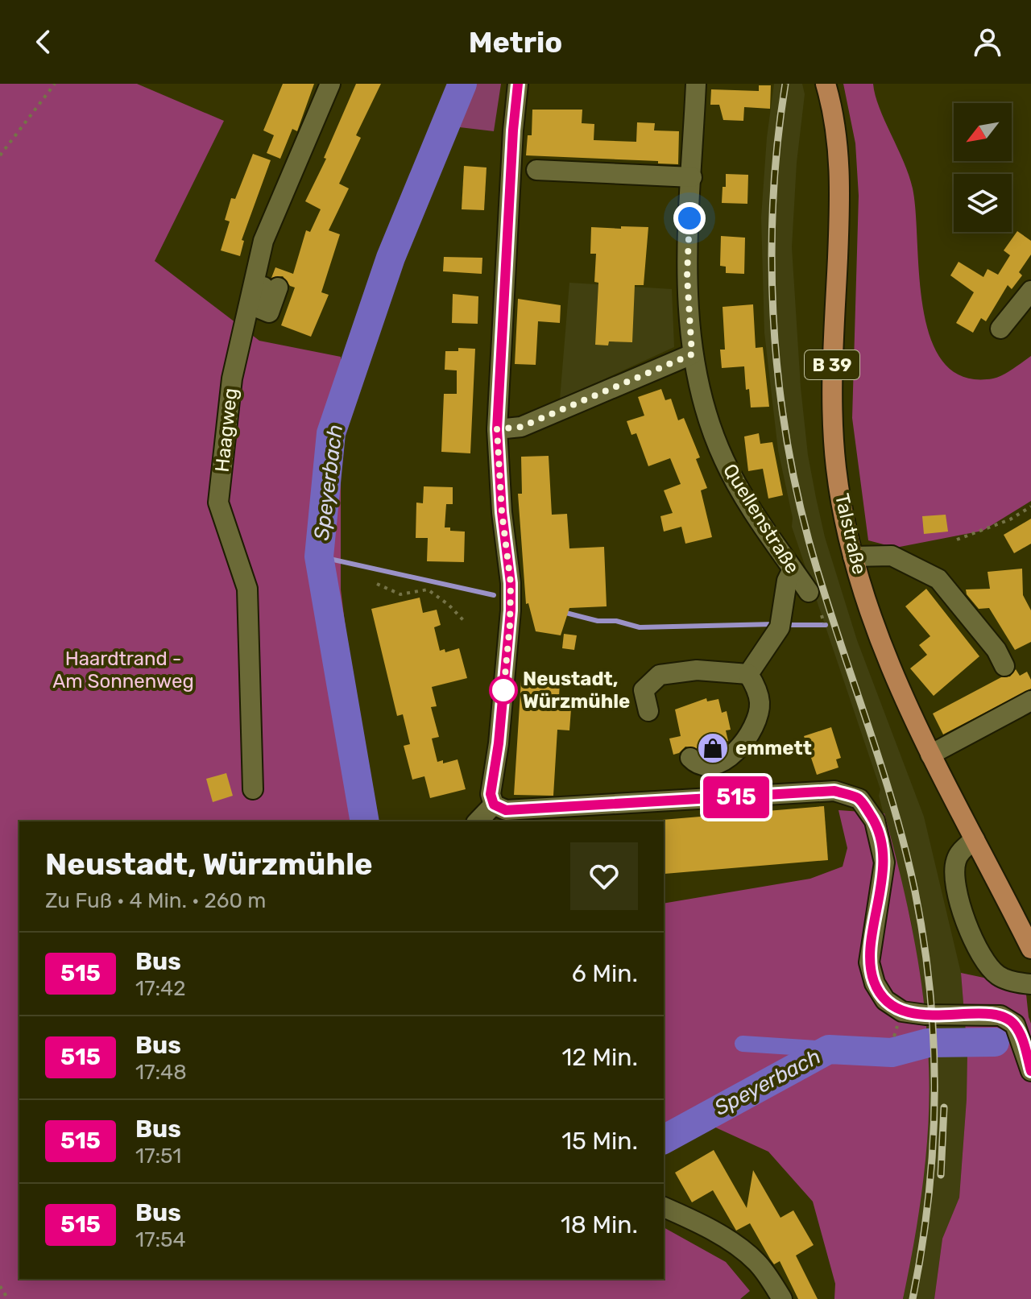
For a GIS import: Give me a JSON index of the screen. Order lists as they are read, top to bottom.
{
  "streets": {
    "main road": ["B 39", "Talstraße"],
    "street": ["Haagweg", "Quellenstraße"]
  },
  "water": ["Speyerbach"],
  "parks": ["Haardtrand - Am Sonnenweg"],
  "places": {
    "other": ["Neustadt, Würzmühle"],
    "shop": ["emmett"]
  },
  "lines": ["bus line 515"],
  "north": "bottom left",
  "page": {
    "header": "Metrio",
    "on_map": "515",
    "heading": ["Neustadt, Würzmühle", "Zu Fuß · 4 Min. · 260 m"],
    "list": [
      {
        "mark": "515",
        "name": "Bus",
        "note": "17:42",
        "value": "6 Min."
      },
      {
        "mark": "515",
        "name": "Bus",
        "note": "17:48",
        "value": "12 Min."
      },
      {
        "mark": "515",
        "name": "Bus",
        "note": "17:51",
        "value": "15 Min."
      },
      {
        "mark": "515",
        "name": "Bus",
        "note": "17:54",
        "value": "18 Min."
      }
    ]
  }
}
